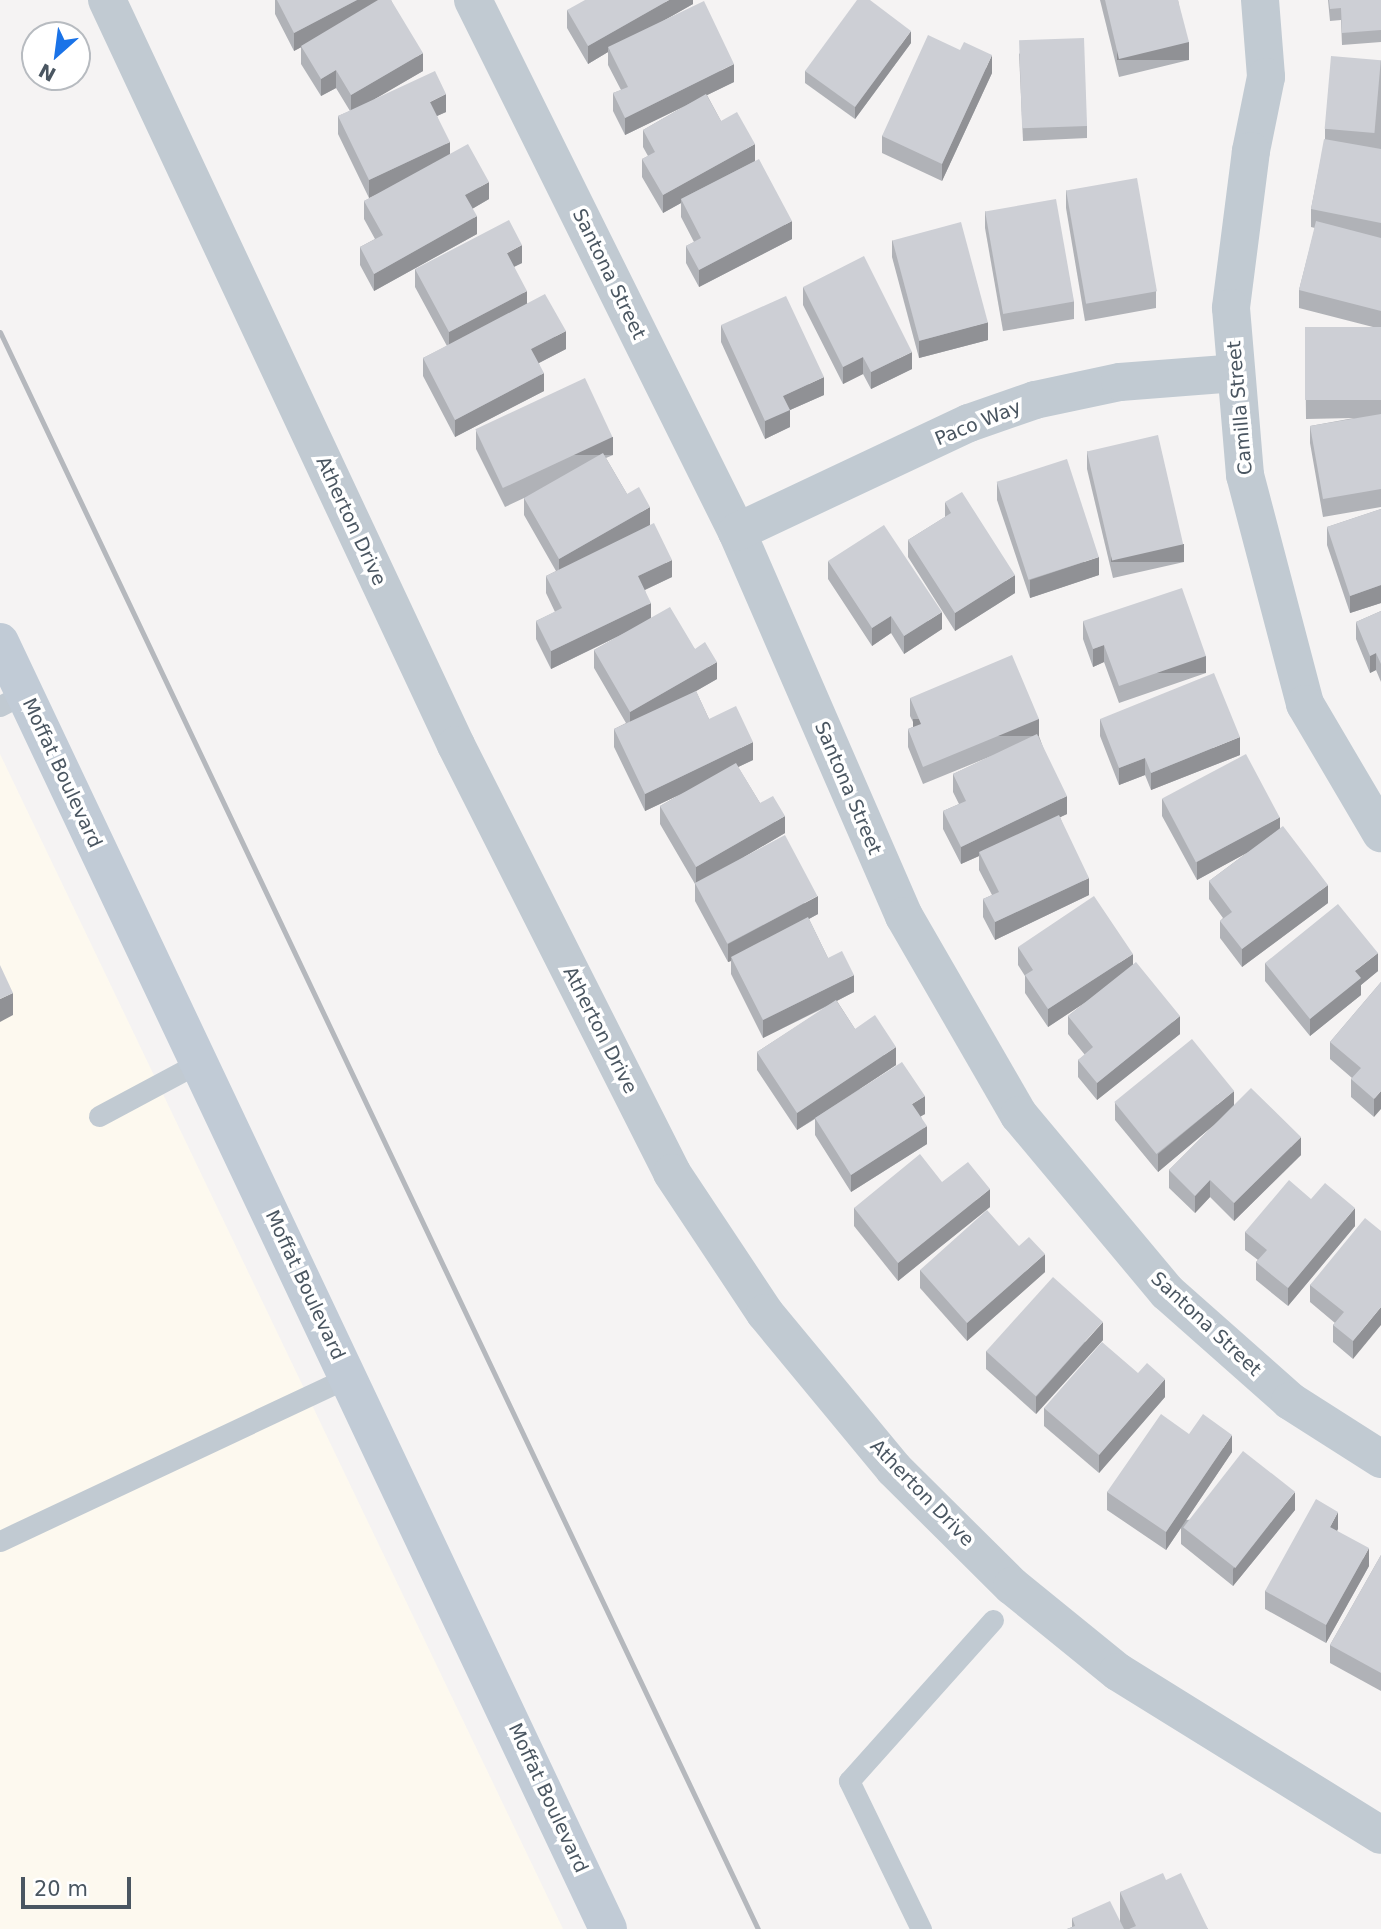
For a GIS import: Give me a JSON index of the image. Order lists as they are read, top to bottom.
{
  "streets": {
    "main road": ["Moffat Boulevard"],
    "street": [
      "Santona Street",
      "Camilla Street",
      "Paco Way",
      "Atherton Drive"
    ]
  },
  "crossings": [
    ["Santona Street", "Paco Way"],
    ["Camilla Street", "Paco Way"]
  ],
  "scale_bar": "20 m",
  "north": "bottom left"
}
